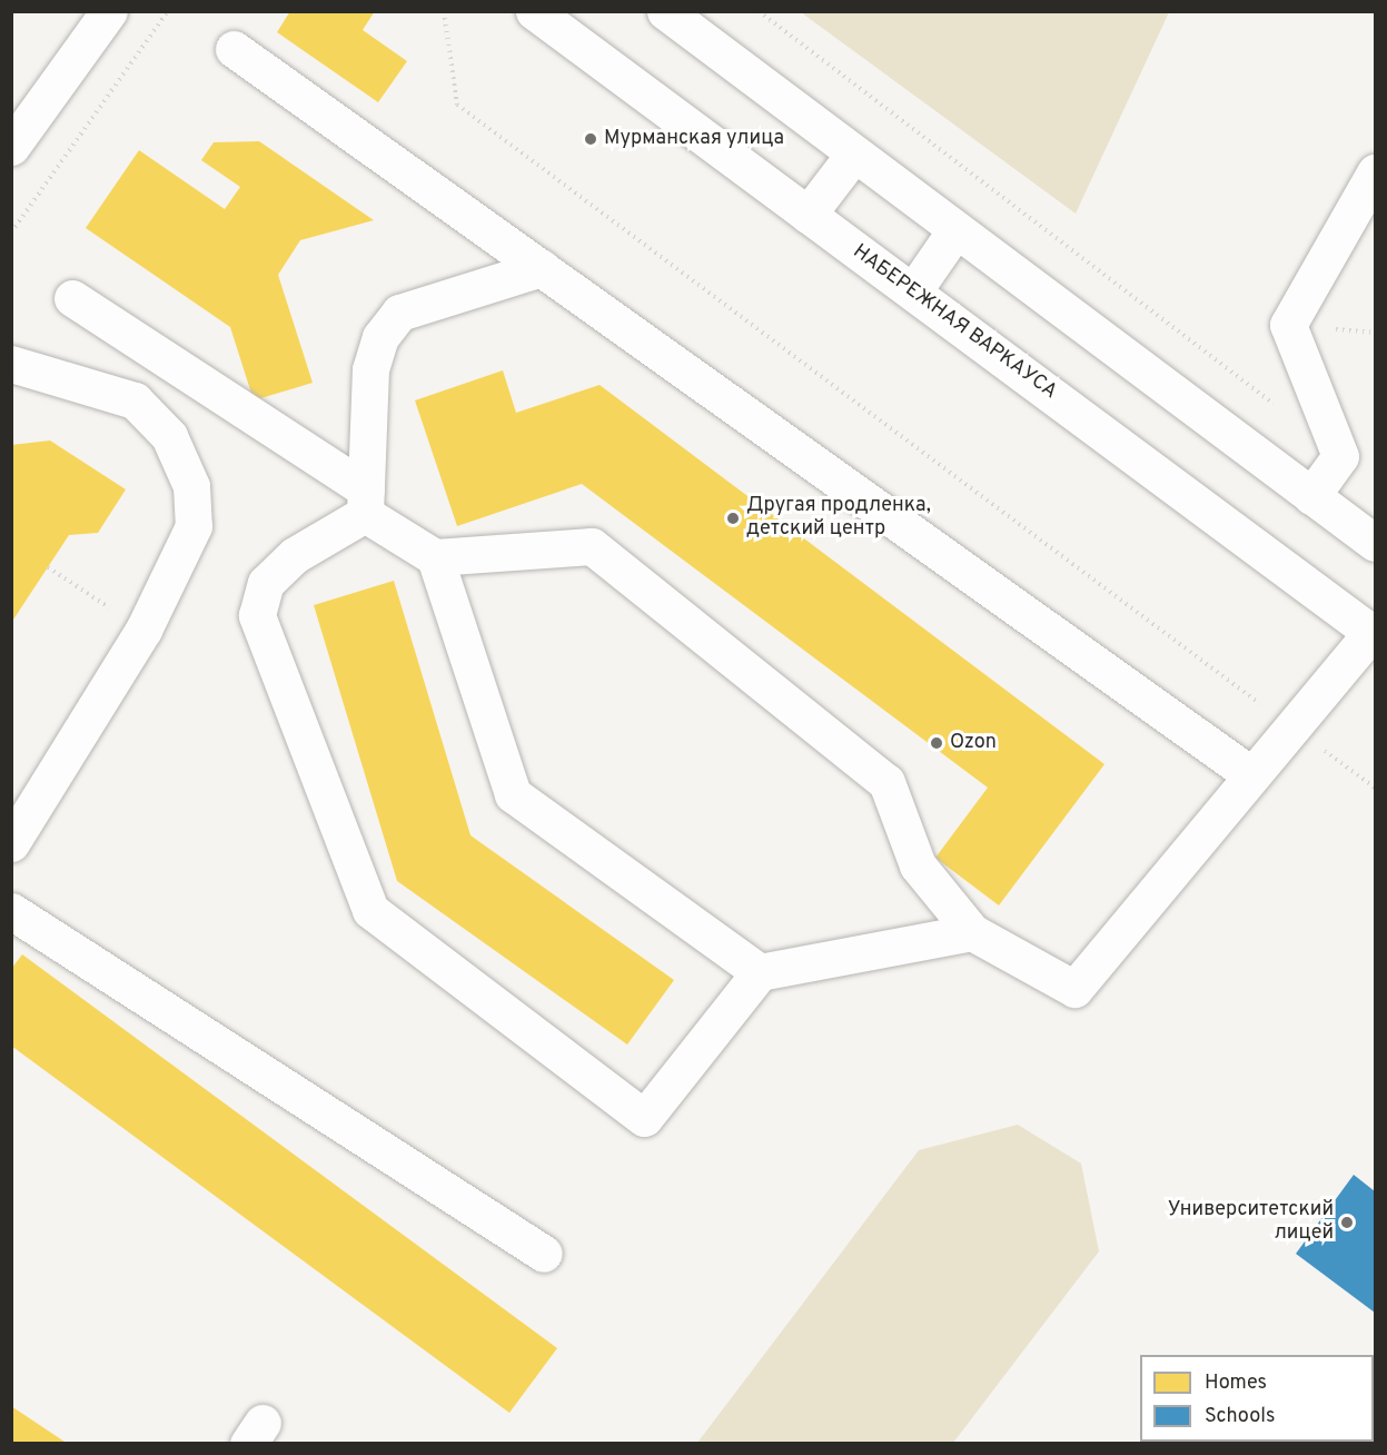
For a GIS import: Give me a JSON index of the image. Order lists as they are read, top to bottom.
{
  "streets": {
    "main road": ["НАБЕРЕЖНАЯ ВАРКАУСА"]
  },
  "places": [
    "Мурманская улица",
    "Другая продленка, детский центр",
    "Ozon",
    "Университетский лицей"
  ],
  "legend": ["Homes", "Schools"]
}
